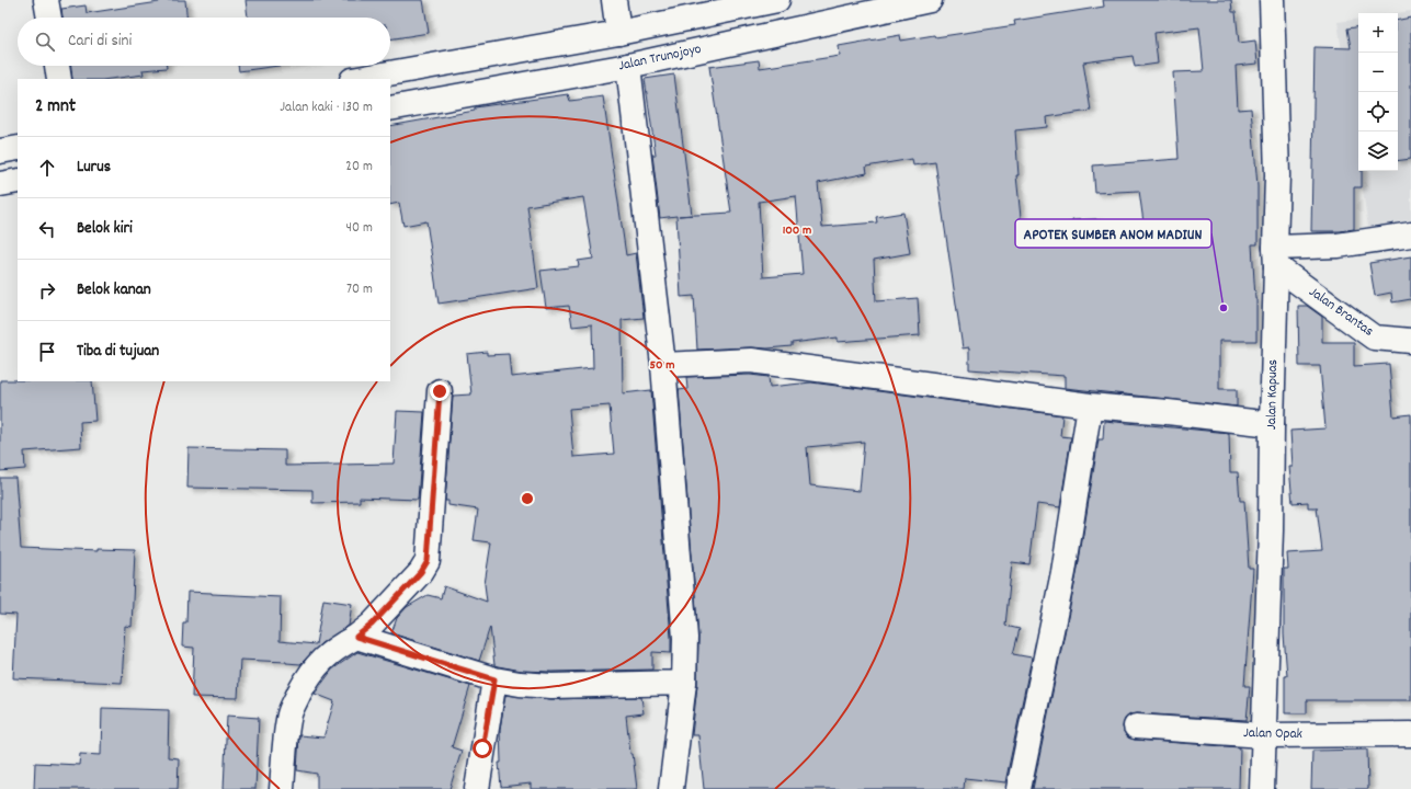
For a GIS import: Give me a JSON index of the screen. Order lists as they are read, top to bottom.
{
  "streets": {
    "main road": [
      "Jalan Trunojoyo",
      "Jalan Brantas",
      "Jalan Kapuas",
      "Jalan Opak"
    ]
  },
  "crossings": [
    ["Jalan Brantas", "Jalan Kapuas"],
    ["Jalan Kapuas", "Jalan Opak"]
  ],
  "places": ["APOTEK SUMBER ANOM MADIUN"],
  "page": {
    "map_buttons": ["+", "−"],
    "search": "Cari di sini",
    "heading": ["2 mnt", "Jalan kaki · 130 m"],
    "list": [
      ["Lurus", "20 m"],
      ["Belok kiri", "40 m"],
      ["Belok kanan", "70 m"],
      "Tiba di tujuan"
    ]
  },
  "rings": ["100 m", "50 m"]
}
